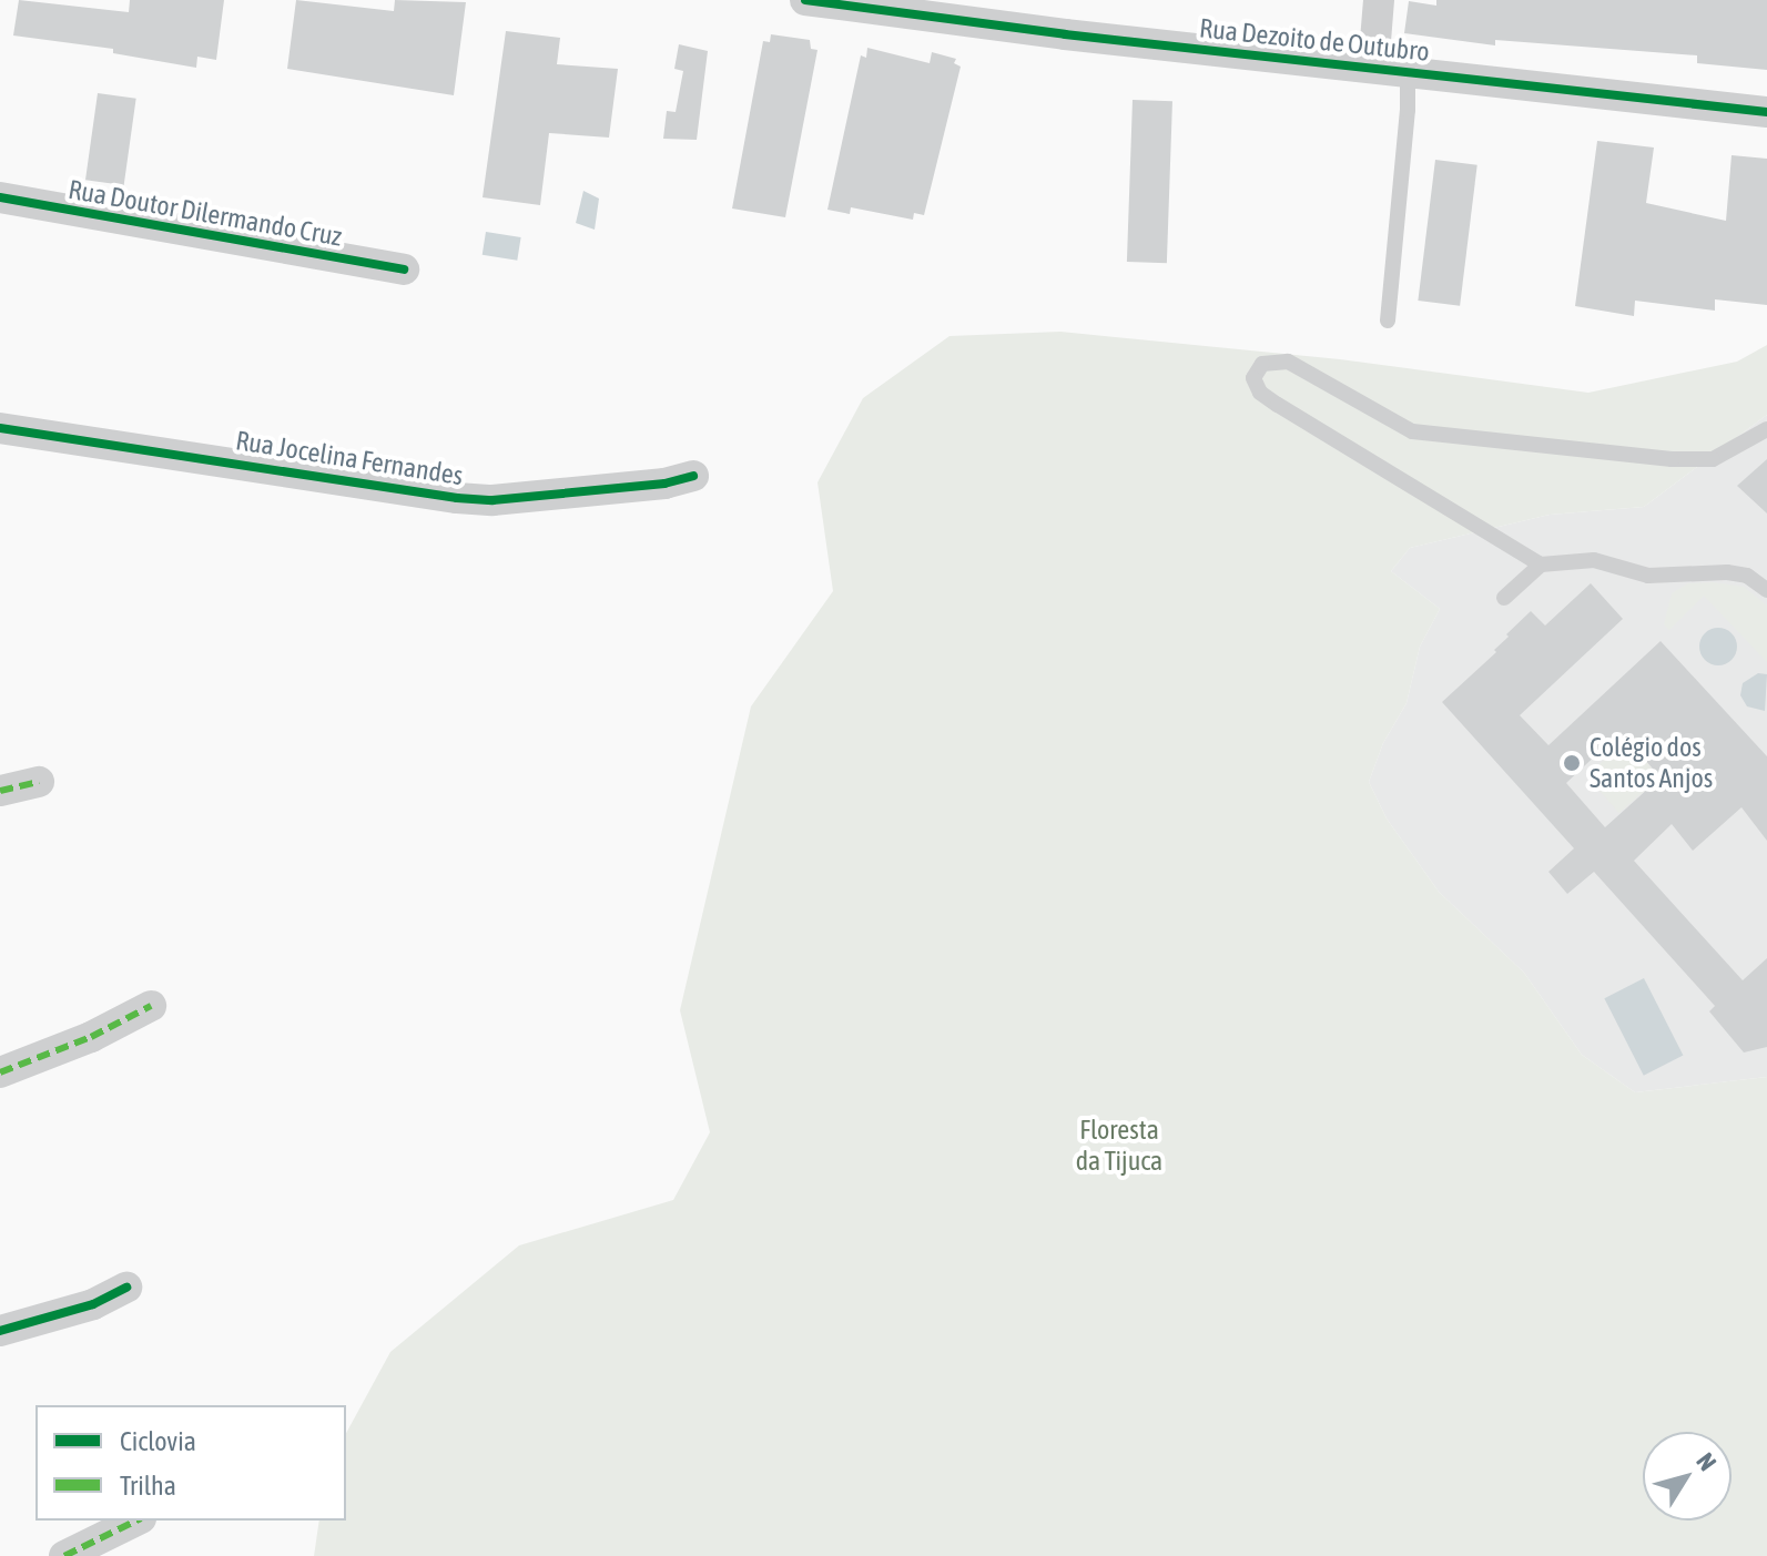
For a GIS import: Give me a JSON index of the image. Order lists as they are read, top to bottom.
{
  "streets": {
    "street": ["Rua Dezoito de Outubro", "Rua Doutor Dilermando Cruz", "Rua Jocelina Fernandes"]
  },
  "parks": ["Floresta da Tijuca"],
  "places": ["Colégio dos Santos Anjos"],
  "legend": ["Ciclovia", "Trilha"],
  "north": "top right"
}
